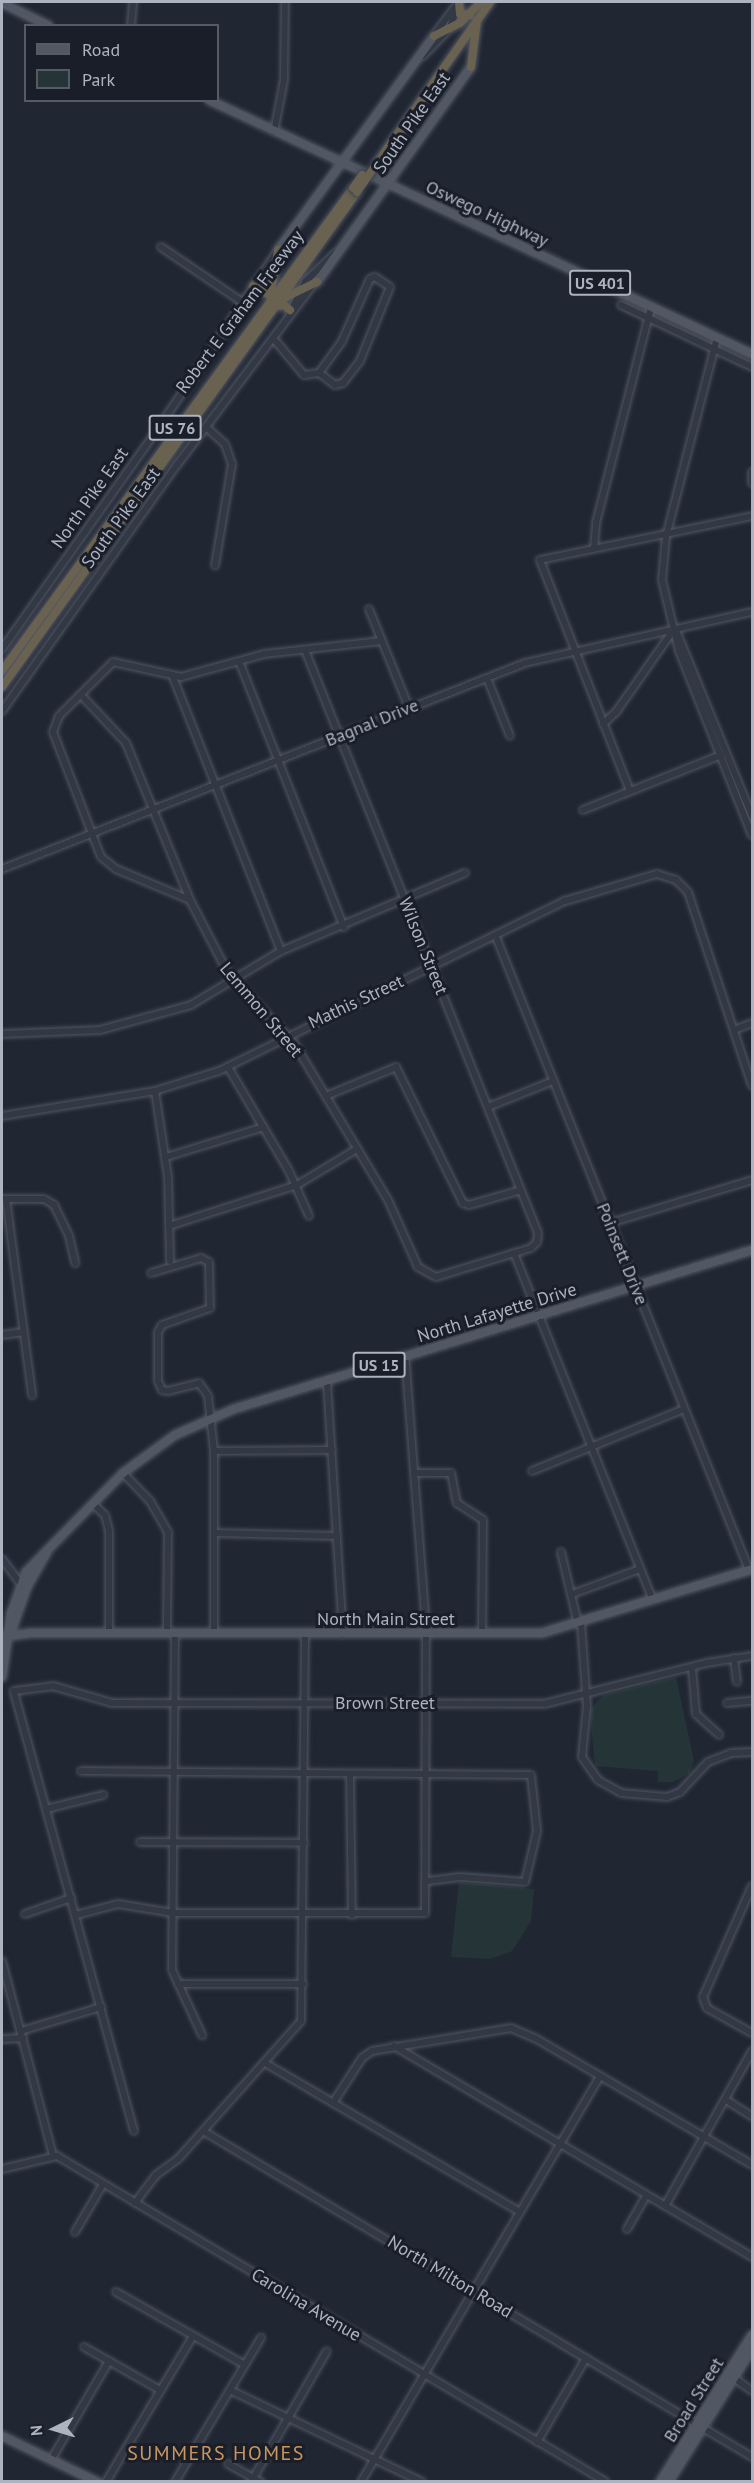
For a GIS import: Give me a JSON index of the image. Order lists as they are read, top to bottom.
{
  "streets": {
    "highway": ["Robert E Graham Freeway", "US 76"],
    "main road": [
      "South Pike East",
      "Oswego Highway",
      "US 401",
      "North Pike East",
      "North Lafayette Drive",
      "US 15",
      "North Main Street",
      "Broad Street"
    ],
    "street": [
      "Bagnal Drive",
      "Wilson Street",
      "Mathis Street",
      "Lemmon Street",
      "Poinsett Drive",
      "Brown Street",
      "North Milton Road",
      "Carolina Avenue"
    ]
  },
  "crossings": [
    ["South Pike East", "Oswego Highway"],
    ["Oswego Highway", "North Pike East"],
    ["Robert E Graham Freeway", "US 76"],
    ["Bagnal Drive", "Wilson Street"],
    ["Bagnal Drive", "Lemmon Street"],
    ["Wilson Street", "Mathis Street"],
    ["Wilson Street", "Lemmon Street"],
    ["Mathis Street", "Lemmon Street"],
    ["Mathis Street", "Poinsett Drive"],
    ["Poinsett Drive", "North Lafayette Drive"],
    ["Poinsett Drive", "North Main Street"],
    ["North Lafayette Drive", "North Main Street"],
    ["North Milton Road", "Broad Street"]
  ],
  "districts": ["SUMMERS HOMES"],
  "legend": ["Road", "Park"],
  "north": "left"
}
